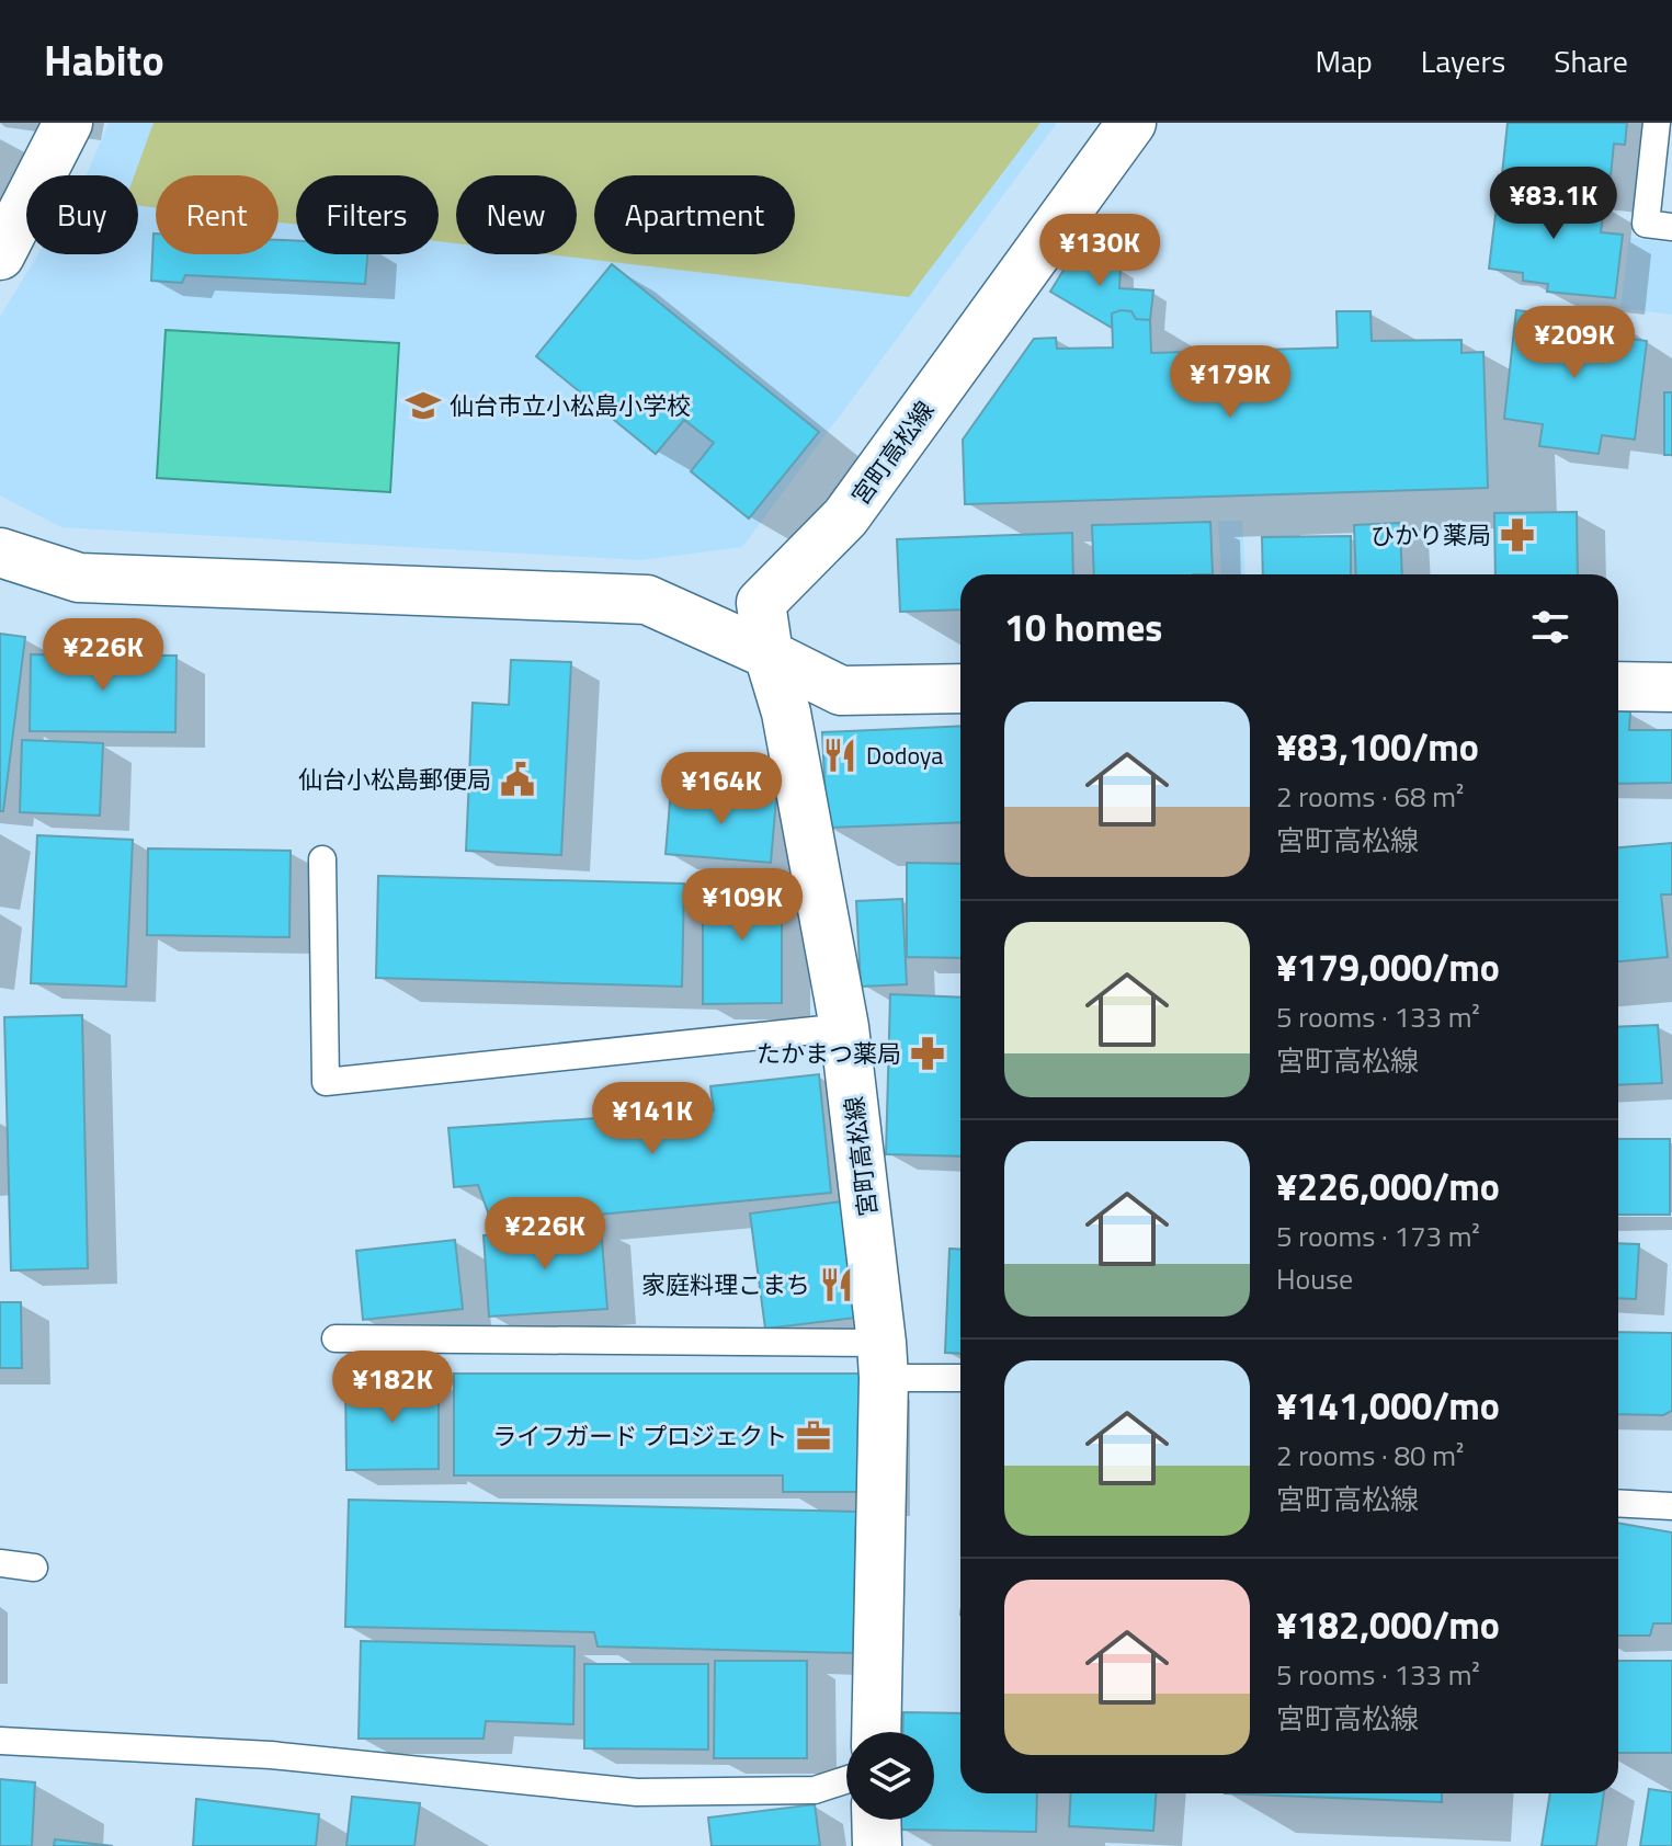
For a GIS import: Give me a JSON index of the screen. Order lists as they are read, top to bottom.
{
  "streets": {
    "street": ["宮町高松線"]
  },
  "places": {
    "school or university": ["仙台市立小松島小学校"],
    "pharmacy": ["ひかり薬局", "たかまつ薬局"],
    "restaurant": ["Dodoya", "家庭料理こまち"],
    "public building": ["仙台小松島郵便局"],
    "office": ["ライフガード プロジェクト"]
  },
  "page": {
    "header": "Habito",
    "nav": ["Map", "Layers", "Share"],
    "price": [
      "¥83.1K",
      "¥130K",
      "¥209K",
      "¥179K",
      "¥226K",
      "¥164K",
      "¥109K",
      "¥141K",
      "¥226K",
      "¥182K"
    ],
    "chip": [
      "Buy",
      "Rent",
      "Filters",
      "New",
      "Apartment"
    ],
    "heading": "10 homes",
    "list": [
      {
        "name": "¥83,100/mo",
        "note": "2 rooms · 68 m² · 宮町高松線"
      },
      {
        "name": "¥179,000/mo",
        "note": "5 rooms · 133 m² · 宮町高松線"
      },
      {
        "name": "¥226,000/mo",
        "note": "5 rooms · 173 m² · House"
      },
      {
        "name": "¥141,000/mo",
        "note": "2 rooms · 80 m² · 宮町高松線"
      },
      {
        "name": "¥182,000/mo",
        "note": "5 rooms · 133 m² · 宮町高松線"
      }
    ]
  }
}
